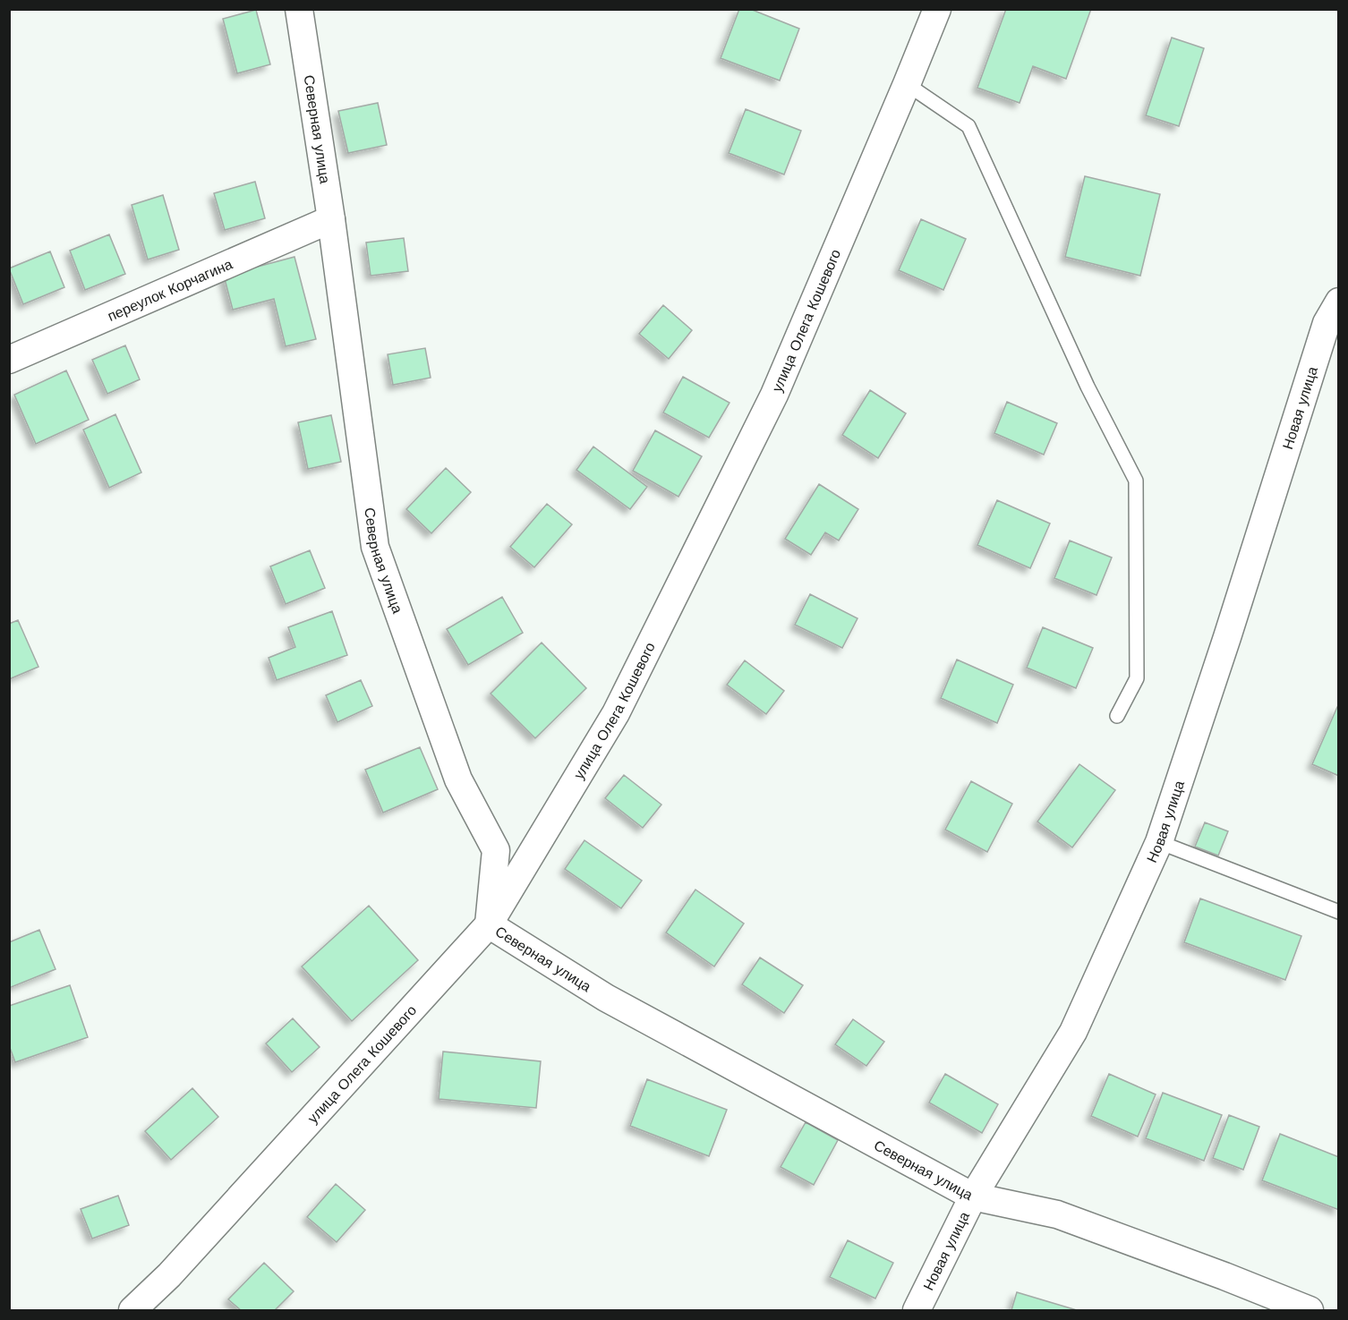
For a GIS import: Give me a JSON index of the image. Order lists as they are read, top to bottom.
{
  "streets": {
    "street": [
      "Северная улица",
      "переулок Корчагина",
      "улица Олега Кошевого",
      "Новая улица"
    ]
  },
  "crossings": [
    ["Северная улица", "переулок Корчагина"],
    ["Северная улица", "улица Олега Кошевого"],
    ["Северная улица", "Новая улица"]
  ]
}
